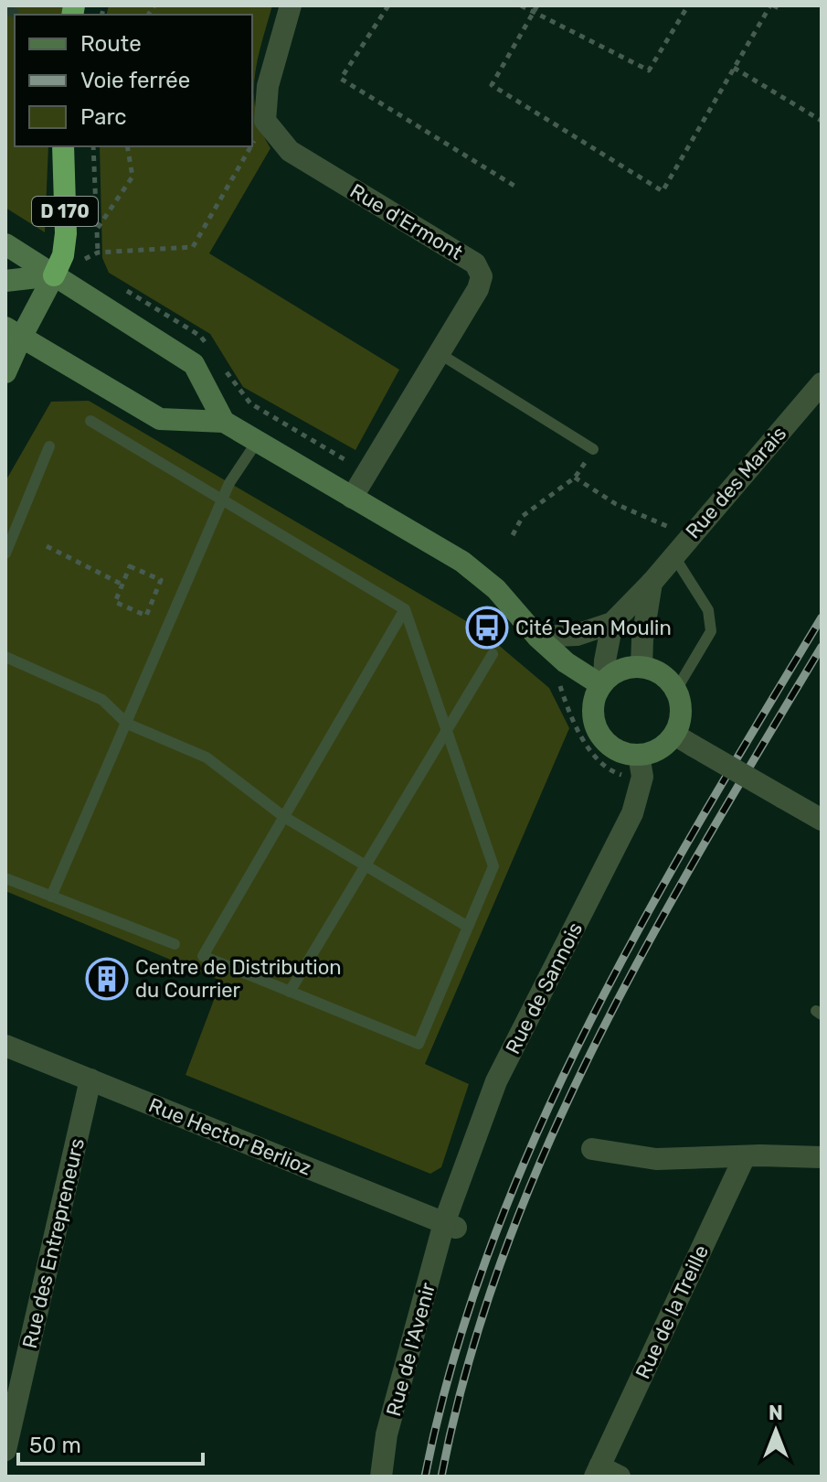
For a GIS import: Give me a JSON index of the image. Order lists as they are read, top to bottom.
{
  "streets": {
    "highway": ["D 170"],
    "street": [
      "Rue d'Ermont",
      "Rue des Marais",
      "Rue de Sannois",
      "Rue Hector Berlioz",
      "Rue des Entrepreneurs",
      "Rue de la Treille",
      "Rue de l'Avenir"
    ]
  },
  "crossings": [
    ["Rue des Marais", "Rue de Sannois"],
    ["Rue de Sannois", "Rue Hector Berlioz"],
    ["Rue de Sannois", "Rue de l'Avenir"],
    ["Rue Hector Berlioz", "Rue des Entrepreneurs"],
    ["Rue Hector Berlioz", "Rue de l'Avenir"]
  ],
  "places": {
    "bus stop": ["Cité Jean Moulin"],
    "building": ["Centre de Distribution du Courrier"]
  },
  "legend": ["Route", "Voie ferrée", "Parc"],
  "scale_bar": "50 m",
  "north": "top"
}
